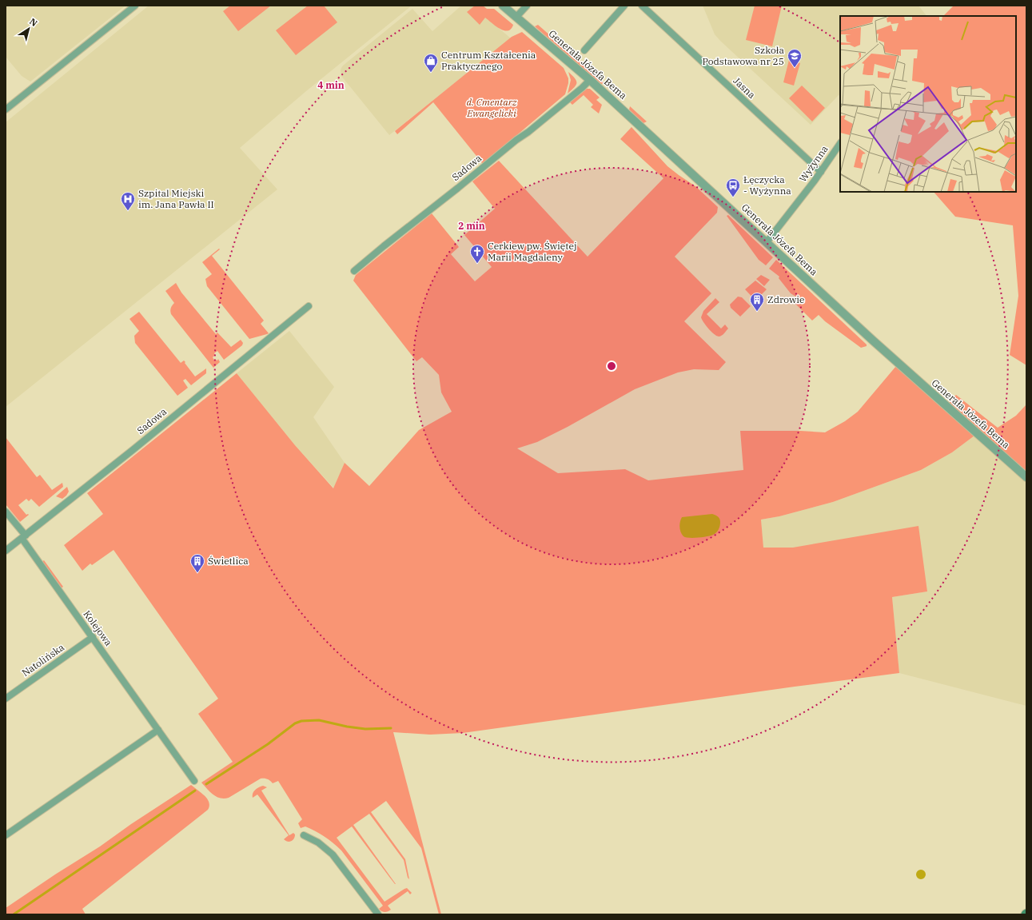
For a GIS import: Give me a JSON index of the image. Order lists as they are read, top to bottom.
{
  "streets": {
    "street": [
      "Generała Józefa Bema",
      "Jasna",
      "Wyżynna",
      "Sadowa",
      "Kolejowa",
      "Natolińska"
    ]
  },
  "crossings": [
    ["Generała Józefa Bema", "Wyżynna"],
    ["Generała Józefa Bema", "Sadowa"],
    ["Jasna", "Wyżynna"],
    ["Sadowa", "Kolejowa"],
    ["Kolejowa", "Natolińska"]
  ],
  "parks": ["d. Cmentarz Ewangelicki"],
  "places": {
    "school or university": ["Szkoła Podstawowa nr 25"],
    "shop": ["Centrum Kształcenia Praktycznego"],
    "bus stop": ["Łęczycka - Wyżynna"],
    "hospital": ["Szpital Miejski im. Jana Pawła II"],
    "church": ["Cerkiew pw. Świętej Marii Magdaleny"],
    "building": ["Zdrowie", "Świetlica"]
  },
  "north": "top right",
  "rings": ["4 min", "2 min"]
}
